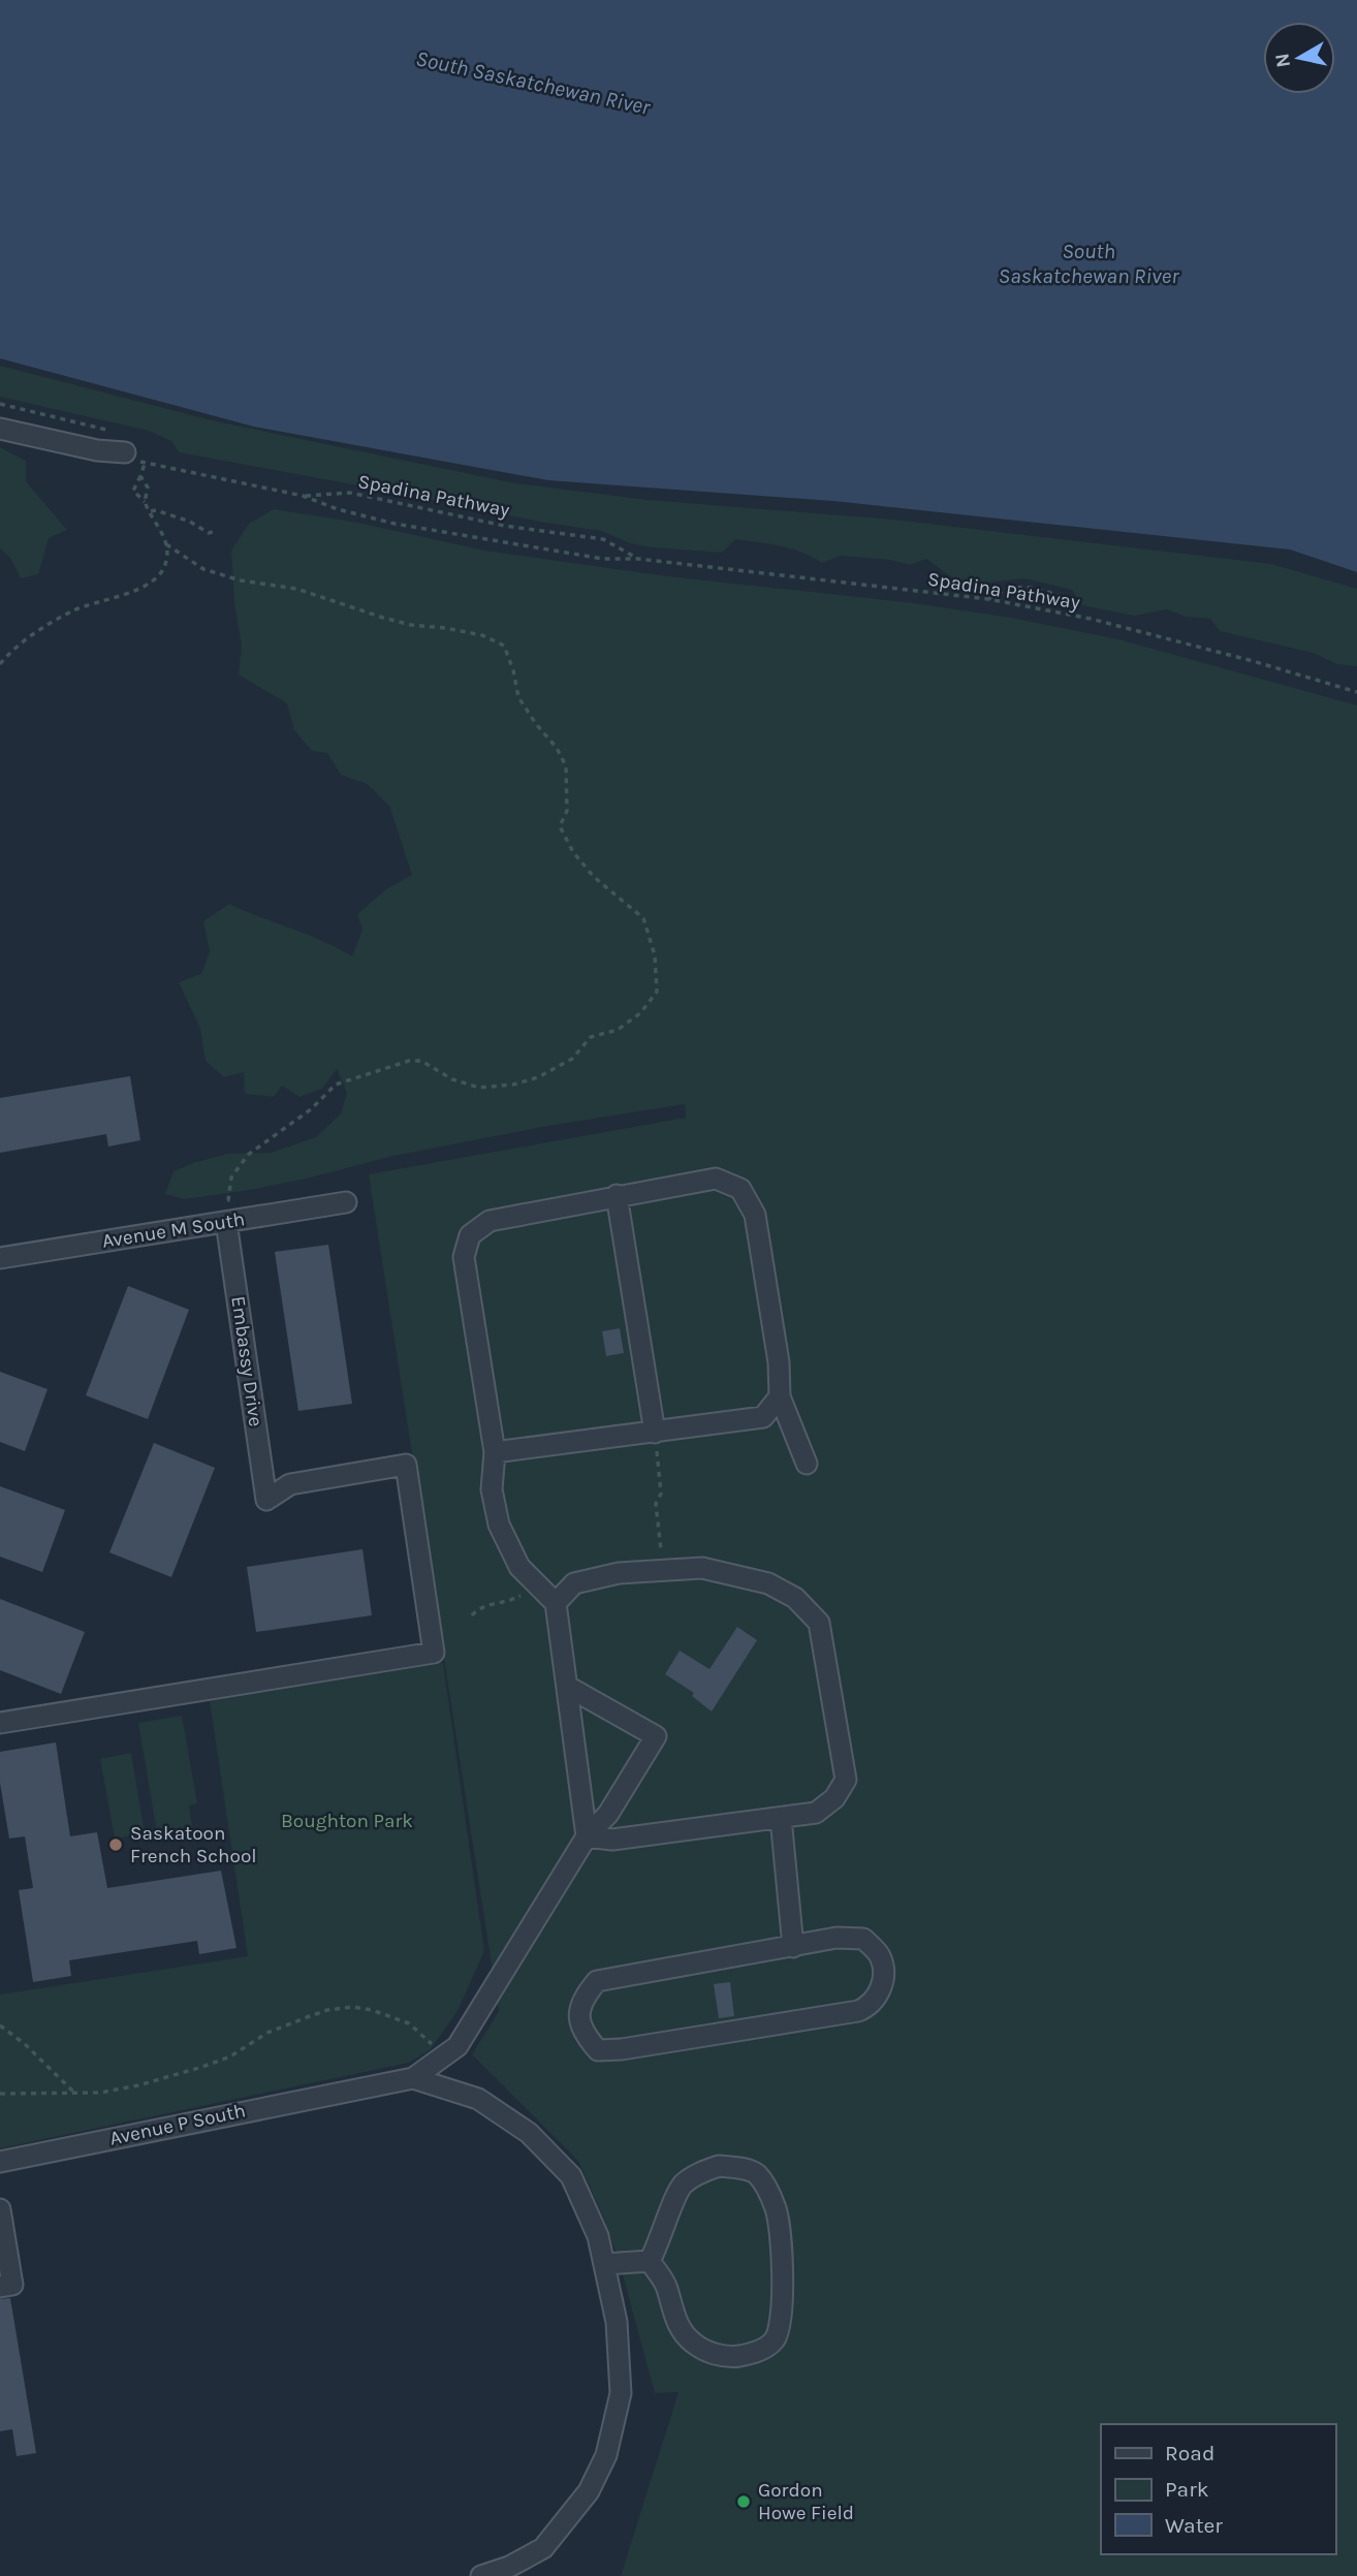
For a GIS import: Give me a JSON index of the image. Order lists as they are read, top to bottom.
{
  "streets": {
    "street": ["Avenue M South", "Embassy Drive", "Avenue P South"],
    "path": ["Spadina Pathway"]
  },
  "crossings": [
    ["Avenue M South", "Embassy Drive"]
  ],
  "water": ["South Saskatchewan River"],
  "parks": ["Boughton Park"],
  "places": ["Saskatoon French School", "Gordon Howe Field"],
  "legend": ["Road", "Park", "Water"],
  "north": "left"
}
